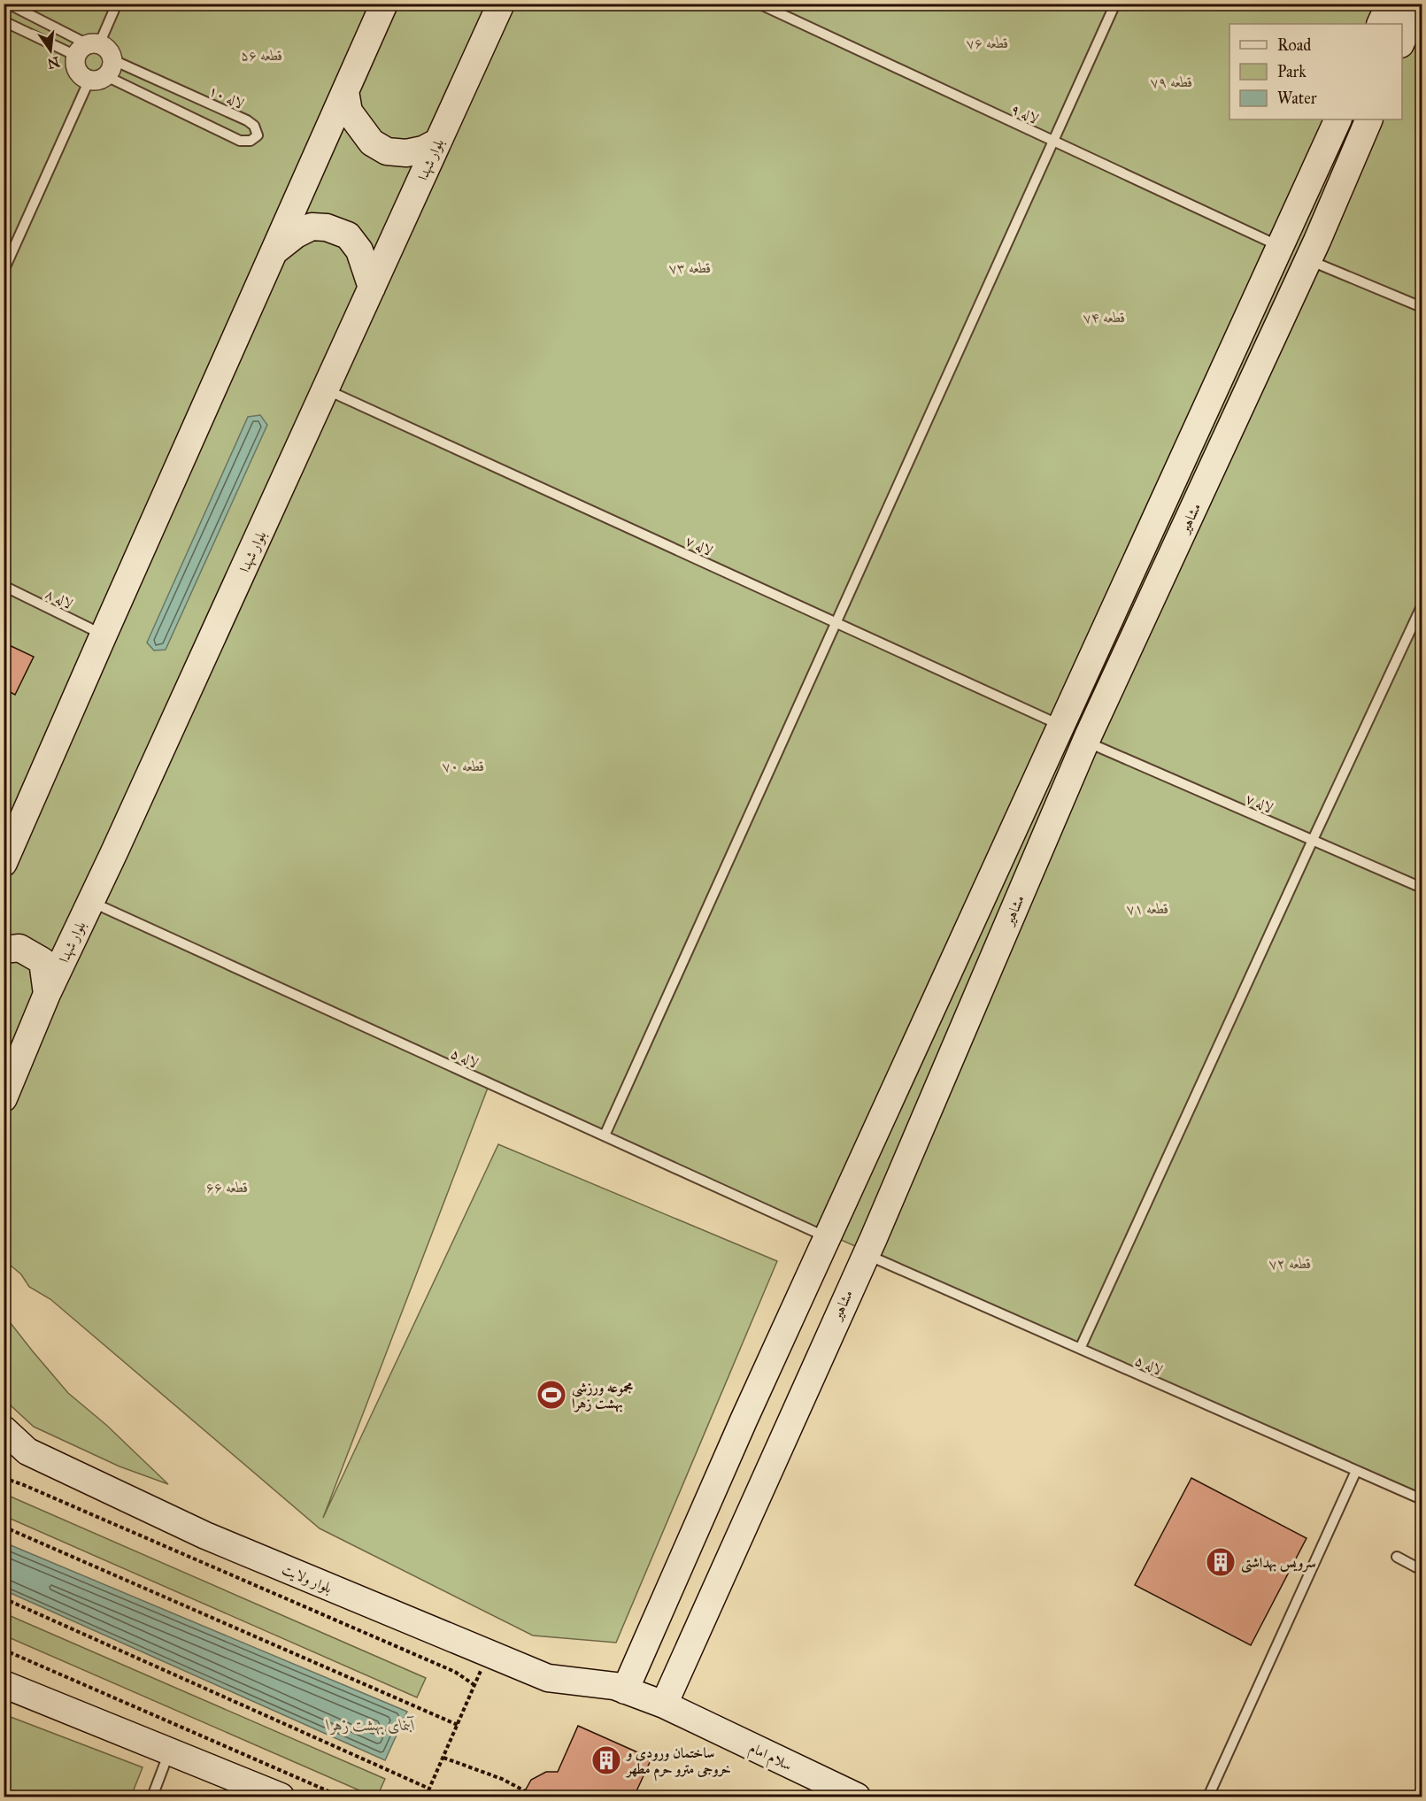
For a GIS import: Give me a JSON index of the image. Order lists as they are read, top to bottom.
{
  "streets": {
    "street": [
      "بلوار شهدا",
      "مشاهیر",
      "بلوار ولایت",
      "سلام امام"
    ],
    "lane": [
      "لاله ۱۰",
      "لاله ۹",
      "لاله ۷",
      "لاله ۸",
      "لاله ۵"
    ]
  },
  "crossings": [
    ["لاله ۹", "مشاهیر"],
    ["بلوار شهدا", "لاله ۷"],
    ["بلوار شهدا", "لاله ۵"],
    ["مشاهیر", "لاله ۷"],
    ["مشاهیر", "لاله ۵"],
    ["مشاهیر", "بلوار ولایت"],
    ["مشاهیر", "سلام امام"],
    ["بلوار ولایت", "سلام امام"]
  ],
  "water": ["آبنمای بهشت زهرا"],
  "parks": [
    "قطعه ۷۶",
    "قطعه ۵۶",
    "قطعه ۷۹",
    "قطعه ۷۳",
    "قطعه ۷۴",
    "قطعه ۷۰",
    "قطعه ۷۱",
    "قطعه ۶۶",
    "قطعه ۷۲"
  ],
  "places": {
    "sports": ["مجموعه ورزشی بهشت زهرا"],
    "building": ["سرویس بهداشتی", "ساختمان ورودی و خروجی مترو حرم مطهر"]
  },
  "legend": ["Road", "Park", "Water"],
  "north": "bottom"
}
